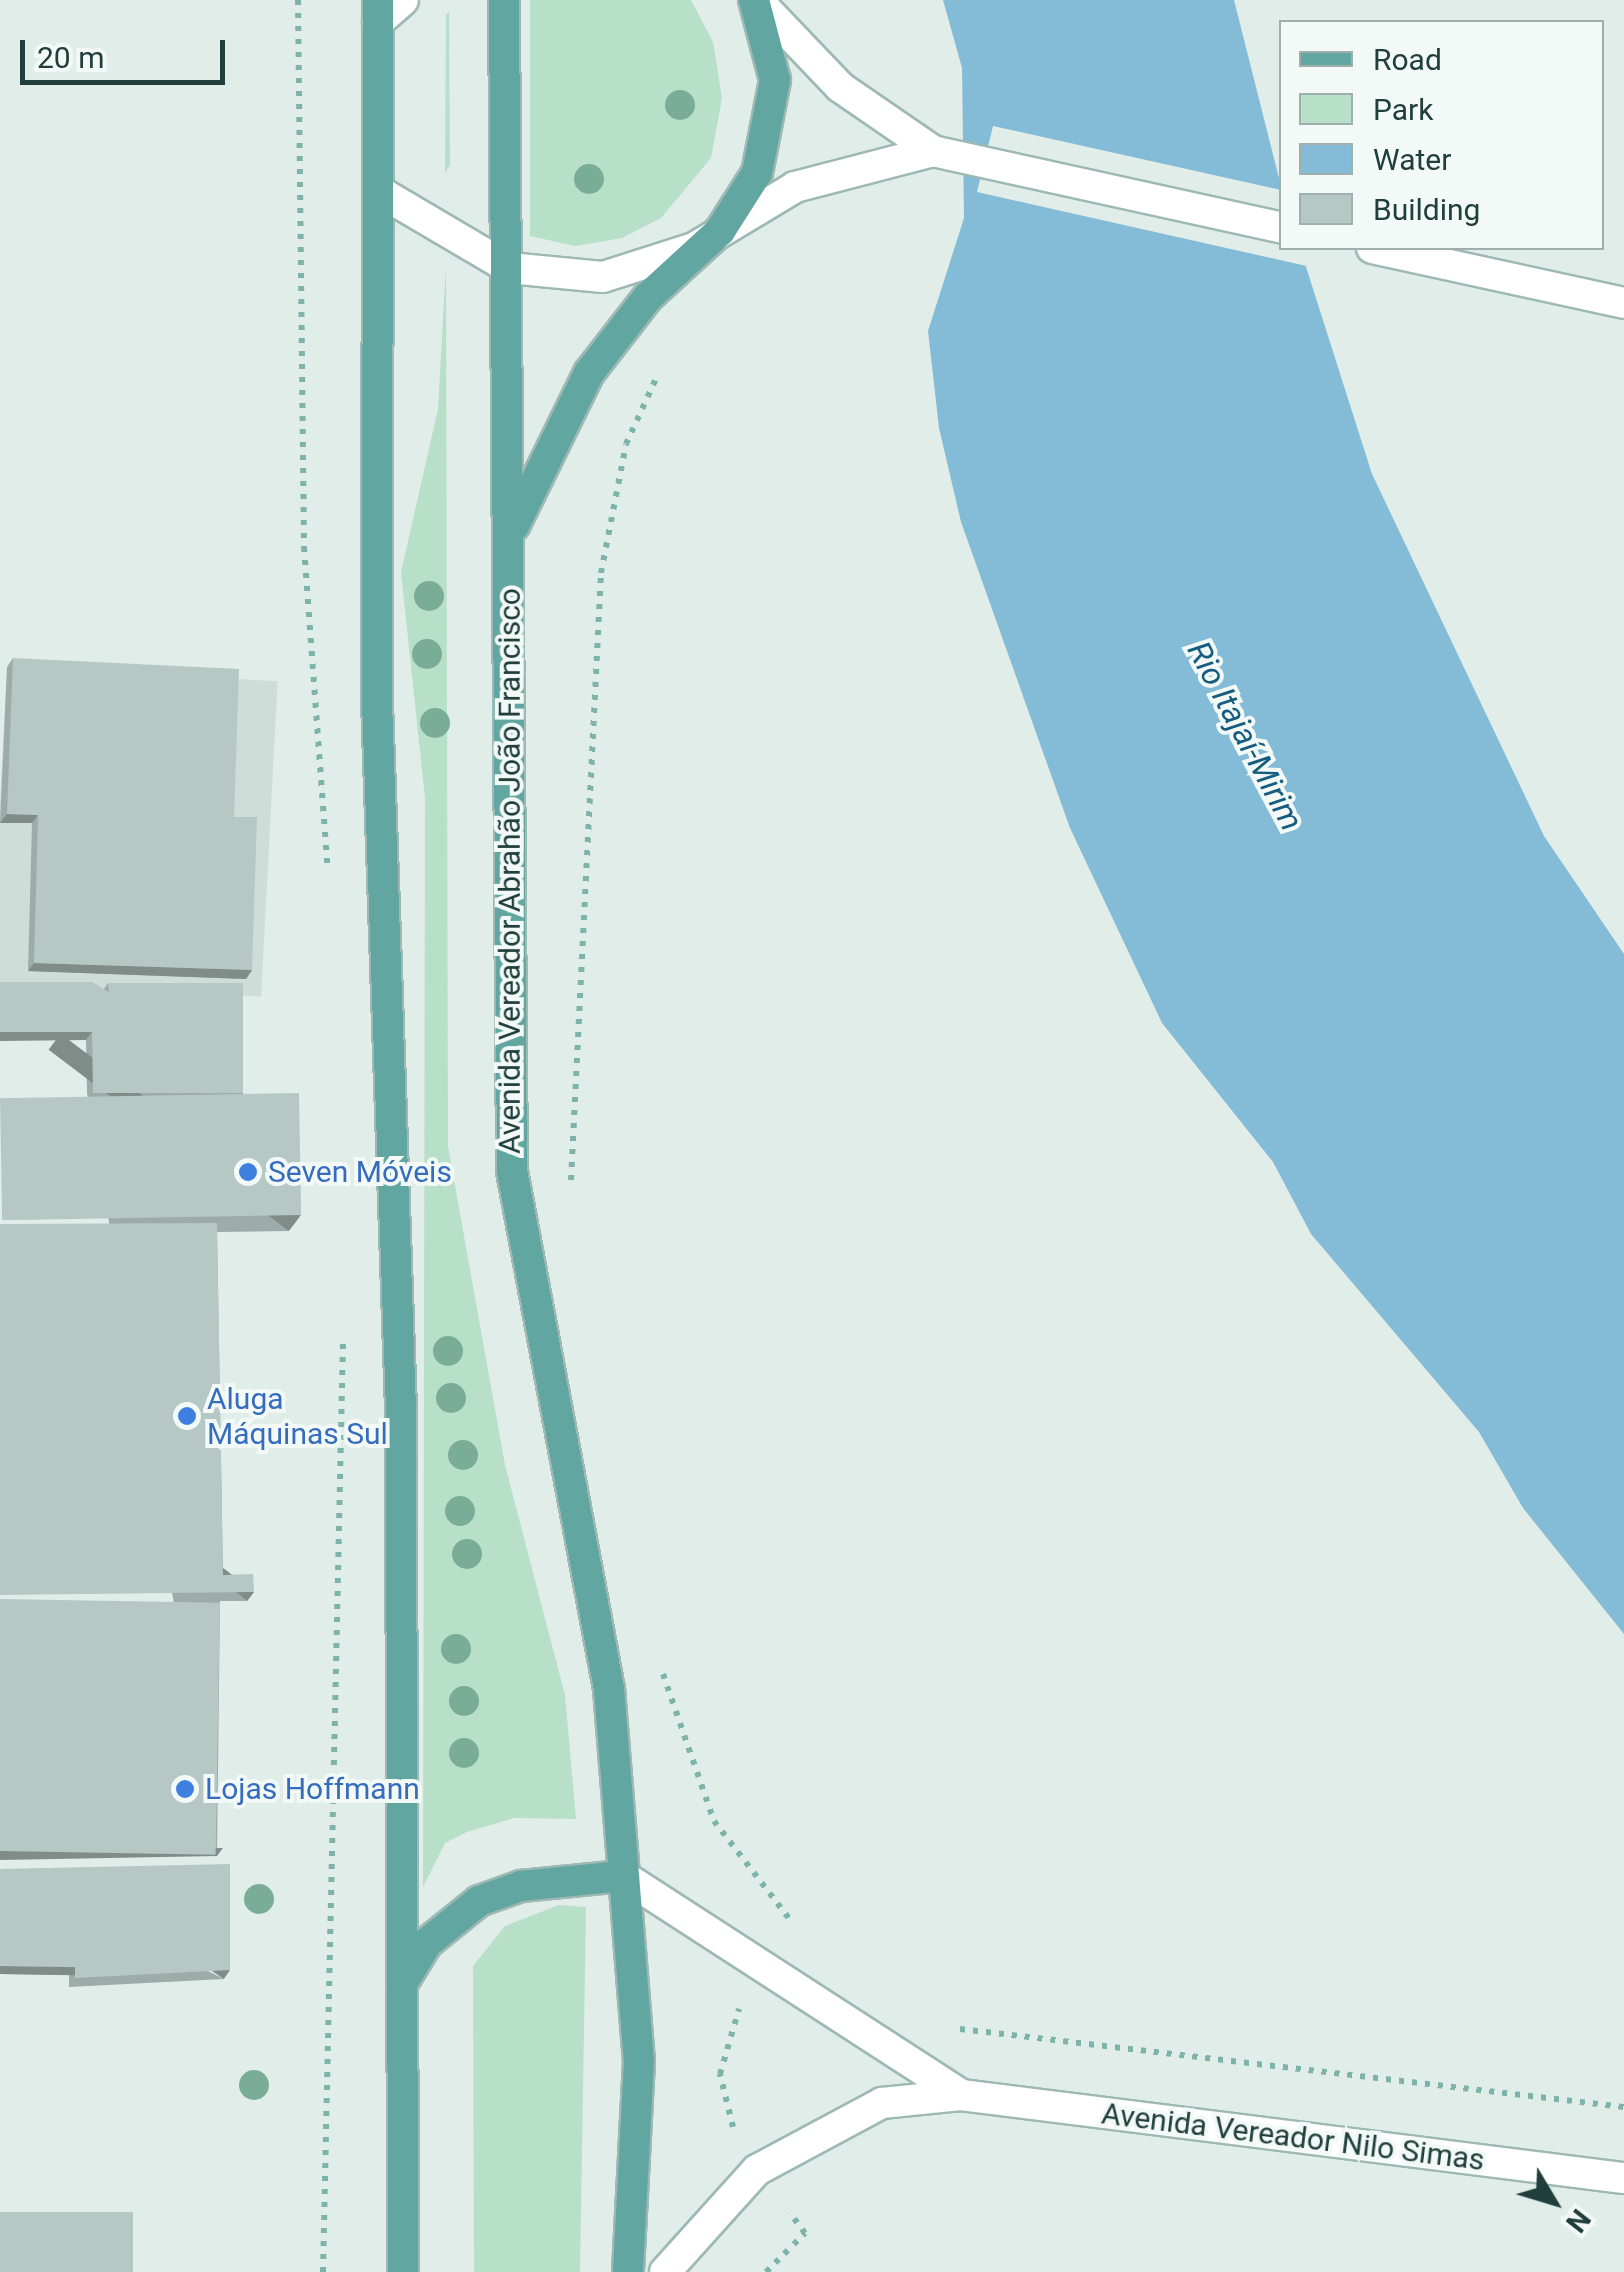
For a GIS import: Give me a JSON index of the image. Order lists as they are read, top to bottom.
{
  "streets": {
    "main road": ["Avenida Vereador Abrahão João Francisco"],
    "street": ["Avenida Vereador Nilo Simas"]
  },
  "crossings": [
    ["Avenida Vereador Abrahão João Francisco", "Avenida Vereador Nilo Simas"]
  ],
  "water": ["Rio Itajaí-Mirim"],
  "places": ["Seven Móveis", "Aluga Máquinas Sul", "Lojas Hoffmann"],
  "legend": [
    "Road",
    "Park",
    "Water",
    "Building"
  ],
  "scale_bar": "20 m",
  "north": "bottom right"
}
